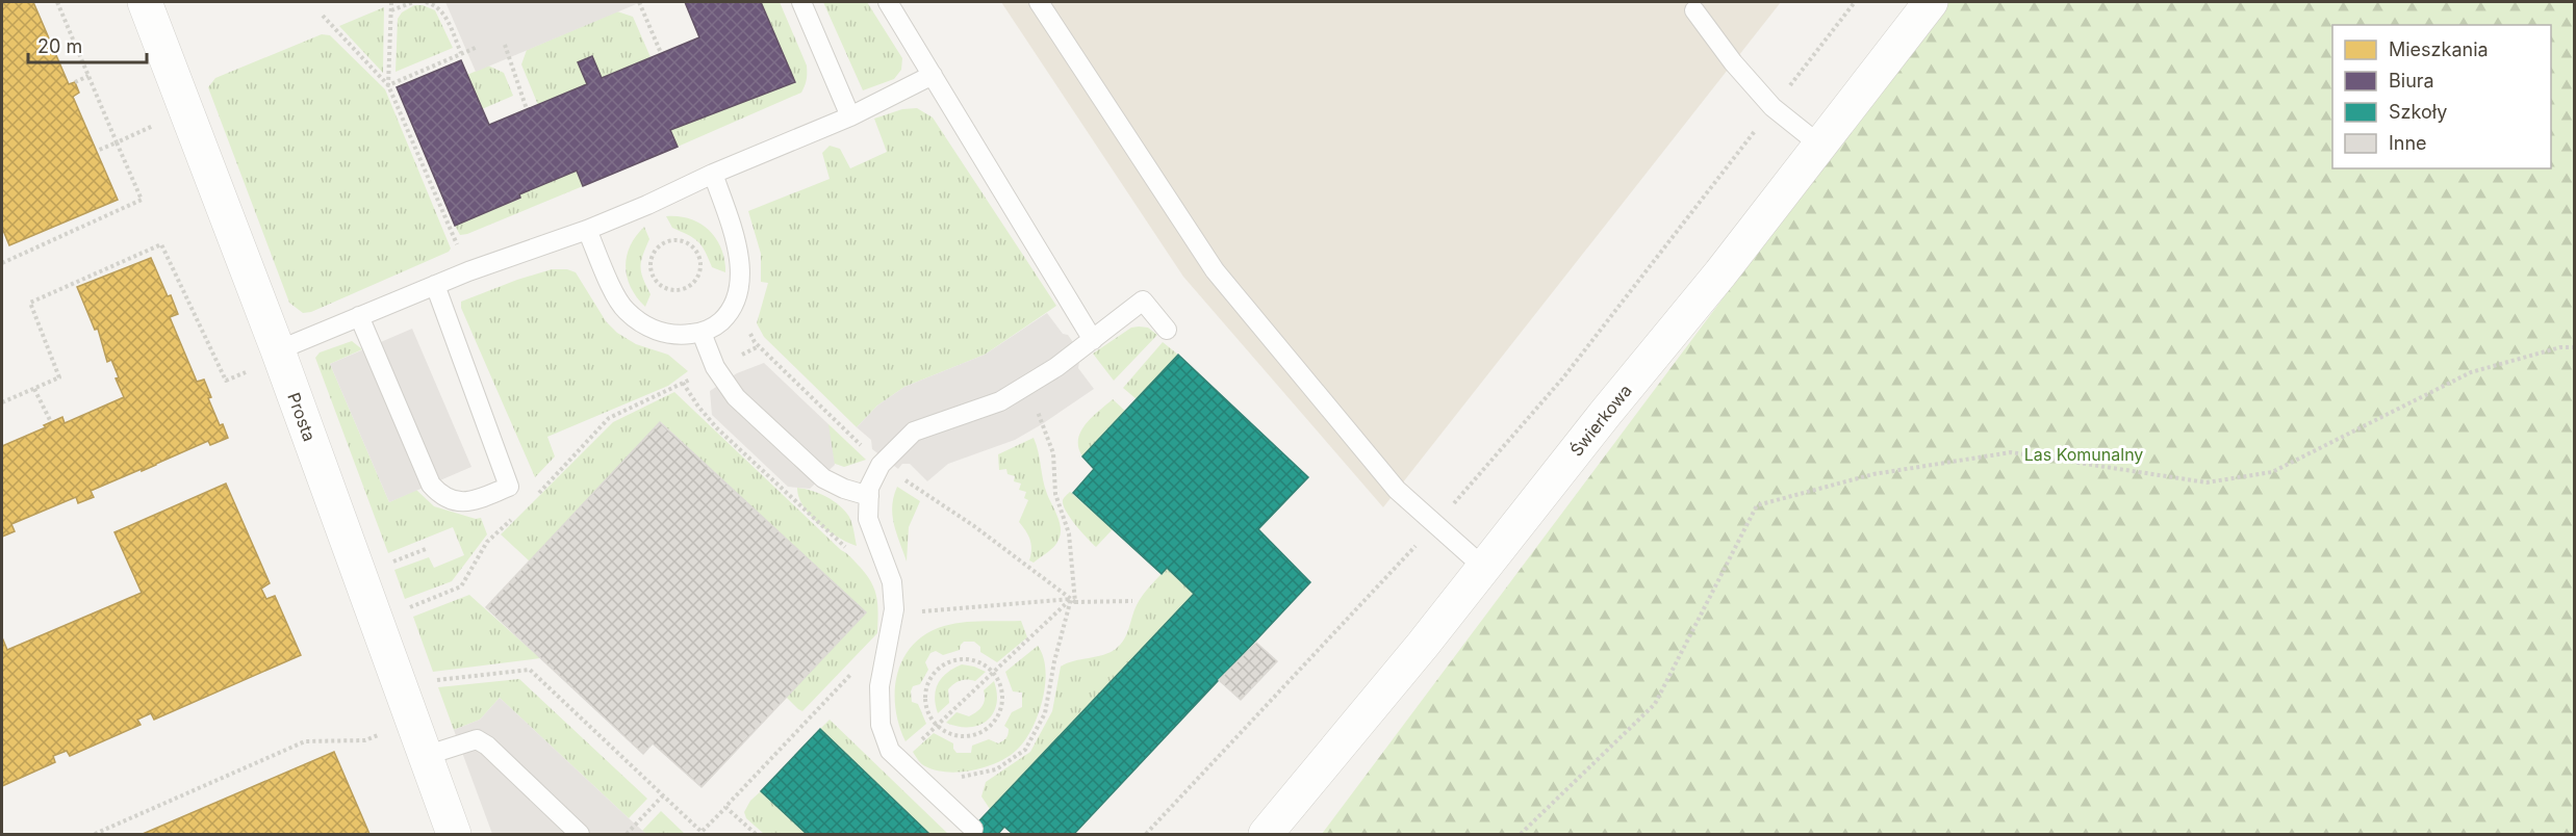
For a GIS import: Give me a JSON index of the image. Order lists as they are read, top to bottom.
{
  "streets": {
    "street": ["Prosta", "Świerkowa"]
  },
  "parks": ["Las Komunalny"],
  "legend": [
    "Mieszkania",
    "Biura",
    "Szkoły",
    "Inne"
  ],
  "scale_bar": "20 m"
}
